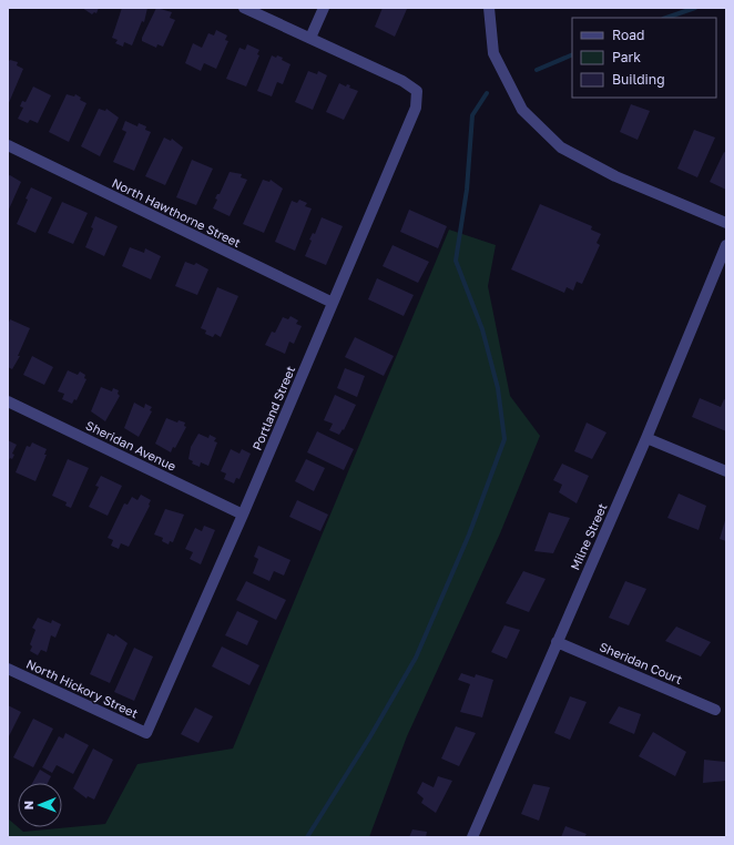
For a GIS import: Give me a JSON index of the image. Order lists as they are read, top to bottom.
{
  "streets": {
    "street": [
      "North Hawthorne Street",
      "Portland Street",
      "Sheridan Avenue",
      "Milne Street",
      "Sheridan Court",
      "North Hickory Street"
    ]
  },
  "crossings": [
    ["North Hawthorne Street", "Portland Street"],
    ["Portland Street", "Sheridan Avenue"],
    ["Portland Street", "North Hickory Street"],
    ["Milne Street", "Sheridan Court"]
  ],
  "legend": ["Road", "Park", "Building"],
  "north": "left"
}
